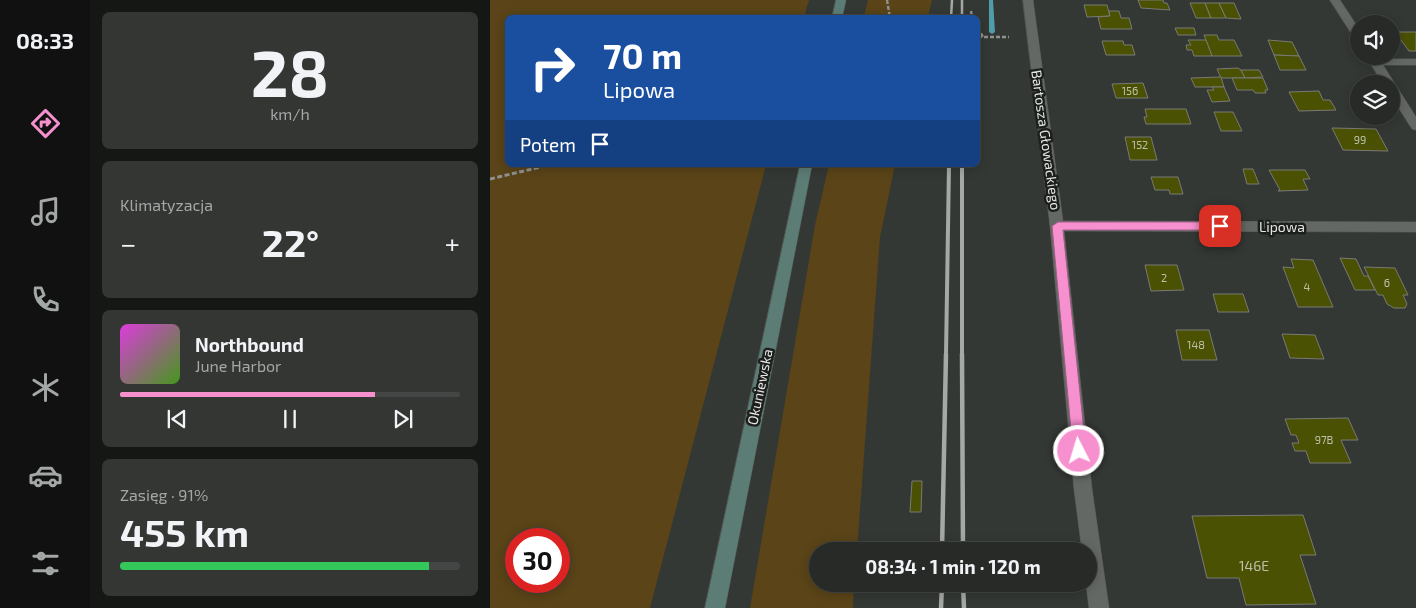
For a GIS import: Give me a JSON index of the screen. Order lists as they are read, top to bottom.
{
  "streets": {
    "main road": ["Okuniewska"],
    "street": ["Bartosza Głowackiego", "Lipowa"]
  },
  "crossings": [
    ["Bartosza Głowackiego", "Lipowa"]
  ],
  "house_numbers": [
    "156",
    "99",
    "152",
    "2",
    "6",
    "4",
    "148",
    "97B",
    "146E"
  ],
  "page": {
    "tabs": "08:33",
    "tile": [
      ["28", "km/h"],
      "Klimatyzacja",
      ["Zasięg · 91%", "455 km"]
    ],
    "turn": ["70 m", "Lipowa"],
    "then": "Potem",
    "heat": ["−", "22°", "+"],
    "song": ["Northbound", "June Harbor"],
    "limit": "30",
    "trip": "08:34 · 1 min · 120 m"
  }
}
